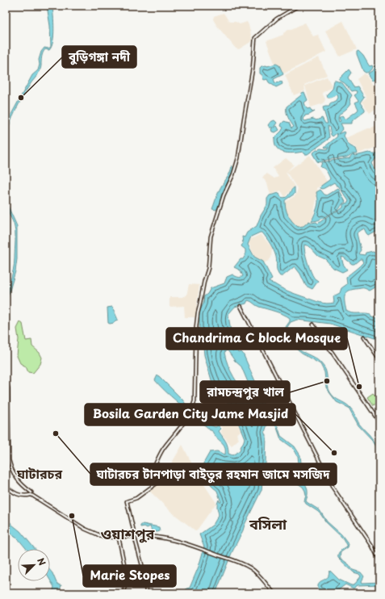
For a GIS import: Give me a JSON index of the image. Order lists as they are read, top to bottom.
{
  "districts": ["ঘাটারচর", "বসিলা", "ওয়াশপুর"],
  "places": [
    "বুড়িগঙ্গা নদী",
    "রামচন্দ্রপুর খাল",
    "Chandrima C block Mosque",
    "ঘাটারচর টানপাড়া বাইতুর রহমান জামে মসজিদ",
    "Bosila Garden City Jame Masjid",
    "Marie Stopes"
  ],
  "north": "top right"
}
